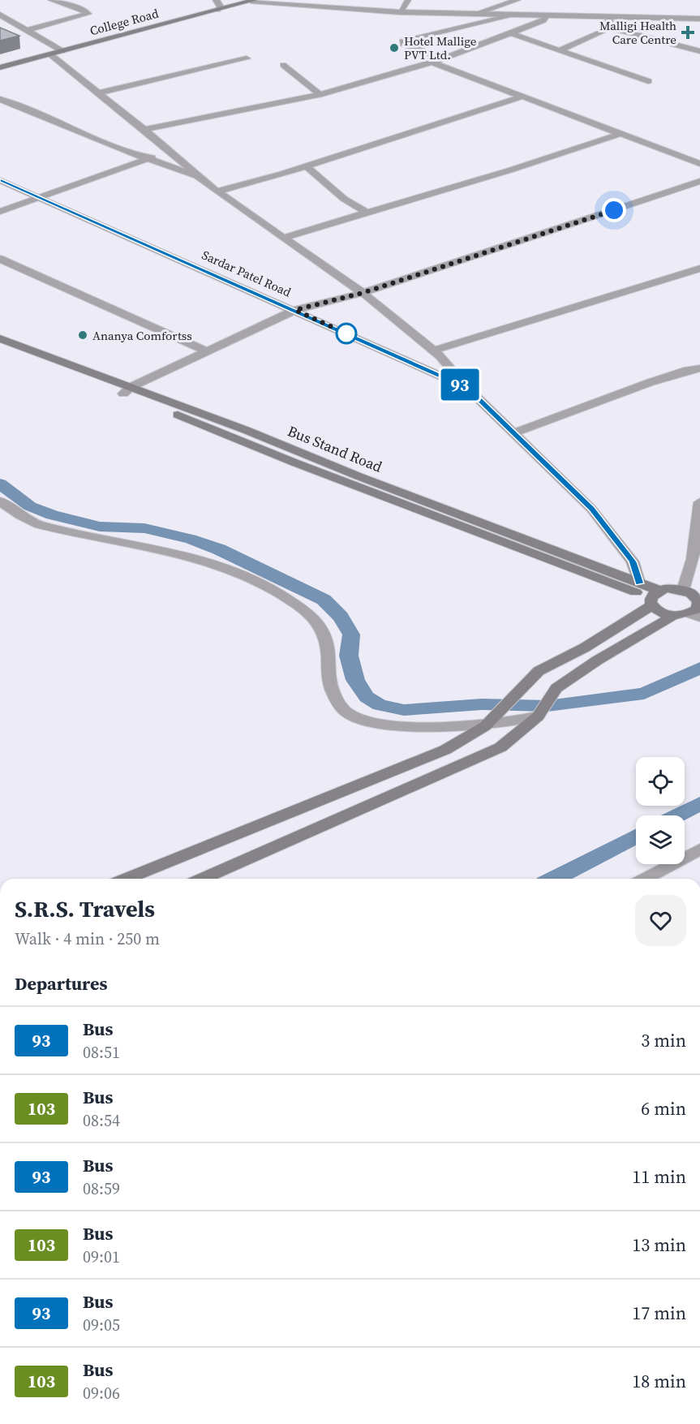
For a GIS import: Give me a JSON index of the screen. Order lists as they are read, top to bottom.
{
  "streets": {
    "main road": ["College Road", "Bus Stand Road"],
    "street": ["Sardar Patel Road"]
  },
  "crossings": [
    ["Sardar Patel Road", "Bus Stand Road"]
  ],
  "places": {
    "health": ["Malligi Health Care Centre"],
    "other": ["Hotel Mallige PVT Ltd.", "Ananya Comfortss"]
  },
  "lines": ["bus line 93"],
  "page": {
    "on_map": "93",
    "heading": [
      ["S.R.S. Travels", "Walk · 4 min · 250 m"],
      "Departures"
    ],
    "list": [
      {
        "mark": "93",
        "name": "Bus",
        "note": "08:51",
        "value": "3 min"
      },
      {
        "mark": "103",
        "name": "Bus",
        "note": "08:54",
        "value": "6 min"
      },
      {
        "mark": "93",
        "name": "Bus",
        "note": "08:59",
        "value": "11 min"
      },
      {
        "mark": "103",
        "name": "Bus",
        "note": "09:01",
        "value": "13 min"
      },
      {
        "mark": "93",
        "name": "Bus",
        "note": "09:05",
        "value": "17 min"
      },
      {
        "mark": "103",
        "name": "Bus",
        "note": "09:06",
        "value": "18 min"
      }
    ]
  }
}
